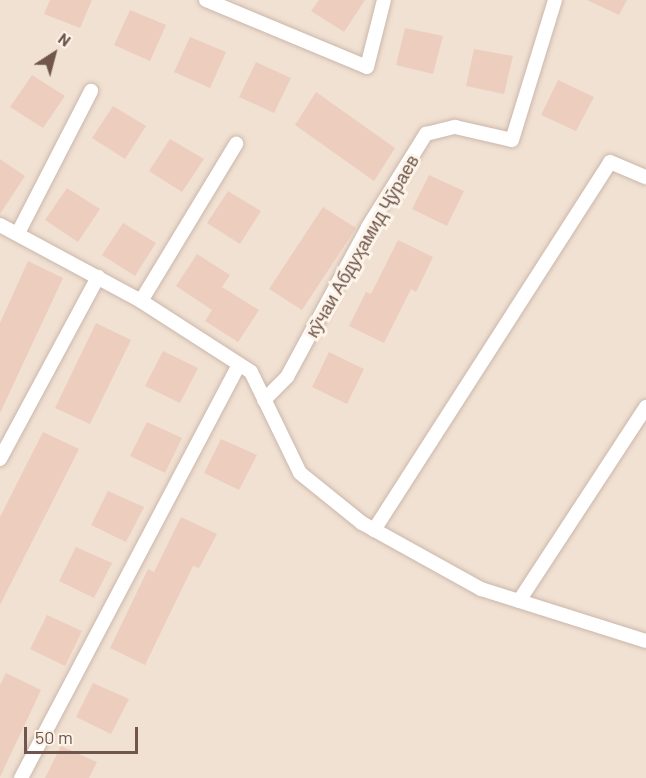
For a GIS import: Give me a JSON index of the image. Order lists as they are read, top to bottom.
{
  "streets": {
    "street": ["кӯчаи Абдуҳамид Ҷӯраев"]
  },
  "scale_bar": "50 m",
  "north": "top right"
}
